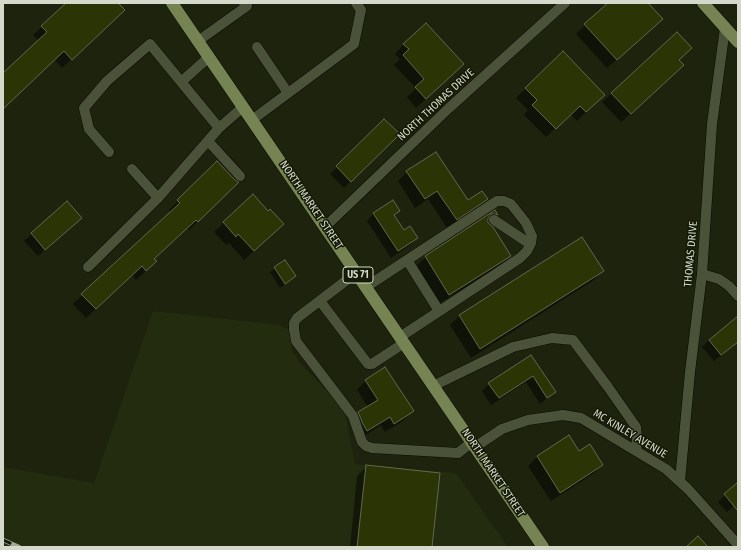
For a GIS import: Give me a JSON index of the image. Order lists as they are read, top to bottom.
{
  "streets": {
    "main road": ["NORTH MARKET STREET", "US 71"],
    "street": ["NORTH THOMAS DRIVE", "THOMAS DRIVE", "MC KINLEY AVENUE"]
  },
  "crossings": [
    ["NORTH THOMAS DRIVE", "NORTH MARKET STREET"],
    ["NORTH MARKET STREET", "MC KINLEY AVENUE"],
    ["THOMAS DRIVE", "MC KINLEY AVENUE"]
  ]
}
